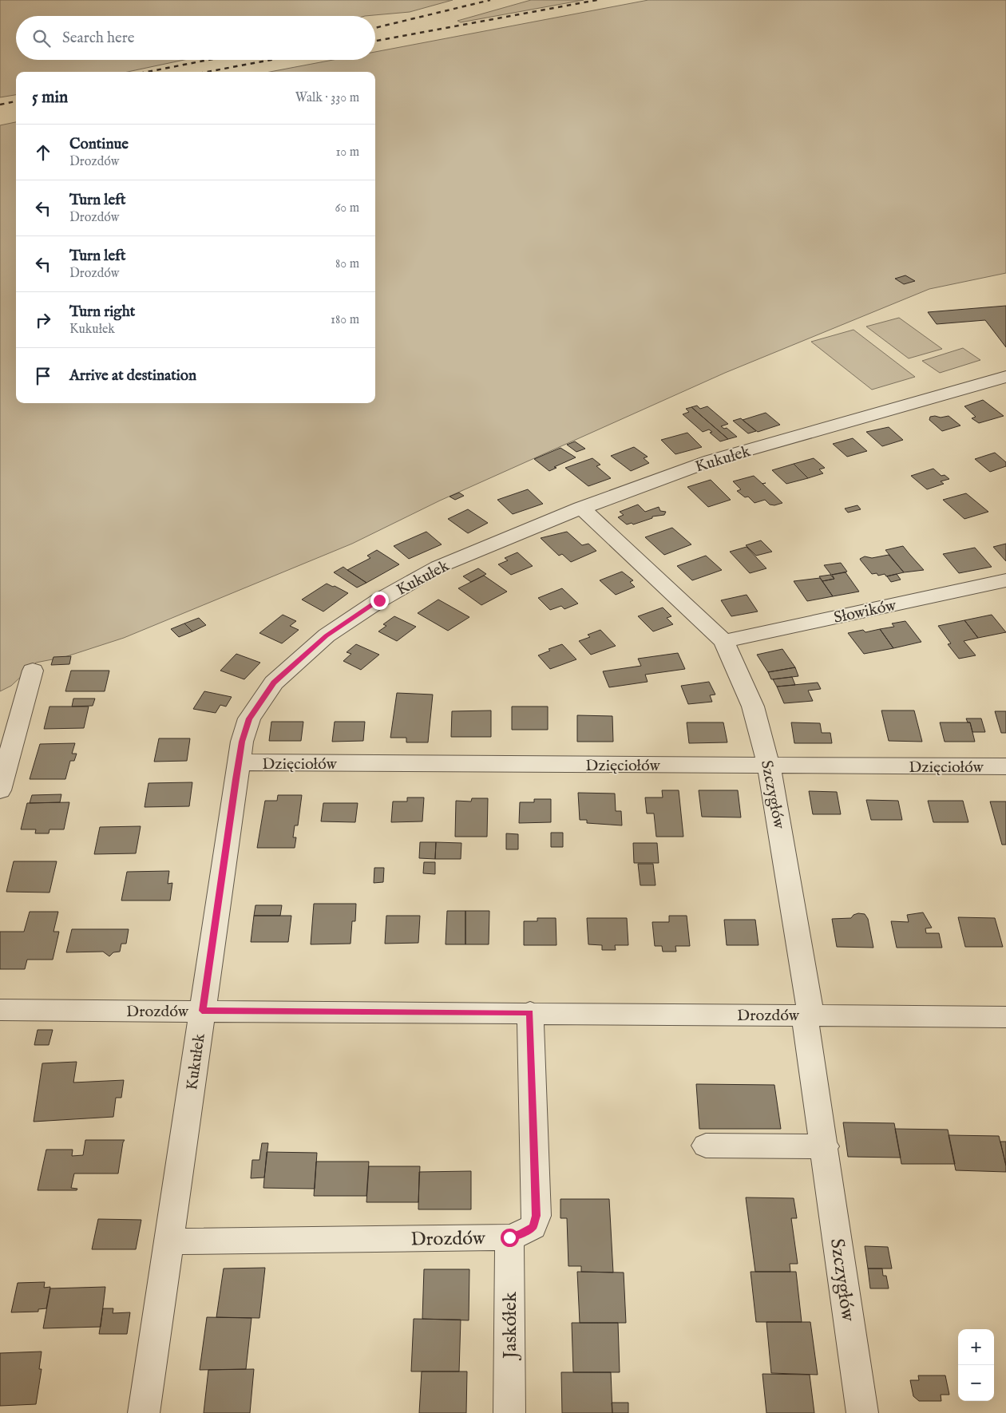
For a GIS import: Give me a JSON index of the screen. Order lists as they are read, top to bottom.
{
  "streets": {
    "street": [
      "Kukułek",
      "Słowików",
      "Dzięciołów",
      "Szczygłów",
      "Drozdów",
      "Jaskółek"
    ]
  },
  "crossings": [
    ["Kukułek", "Dzięciołów"],
    ["Kukułek", "Szczygłów"],
    ["Kukułek", "Drozdów"],
    ["Słowików", "Szczygłów"],
    ["Dzięciołów", "Szczygłów"],
    ["Szczygłów", "Drozdów"],
    ["Drozdów", "Jaskółek"]
  ],
  "page": {
    "search": "Search here",
    "heading": ["5 min", "Walk · 330 m"],
    "list": [
      ["Continue", "Drozdów", "10 m"],
      ["Turn left", "Drozdów", "60 m"],
      ["Turn left", "Drozdów", "80 m"],
      ["Turn right", "Kukułek", "180 m"],
      "Arrive at destination"
    ],
    "map_buttons": ["+", "−"]
  }
}
